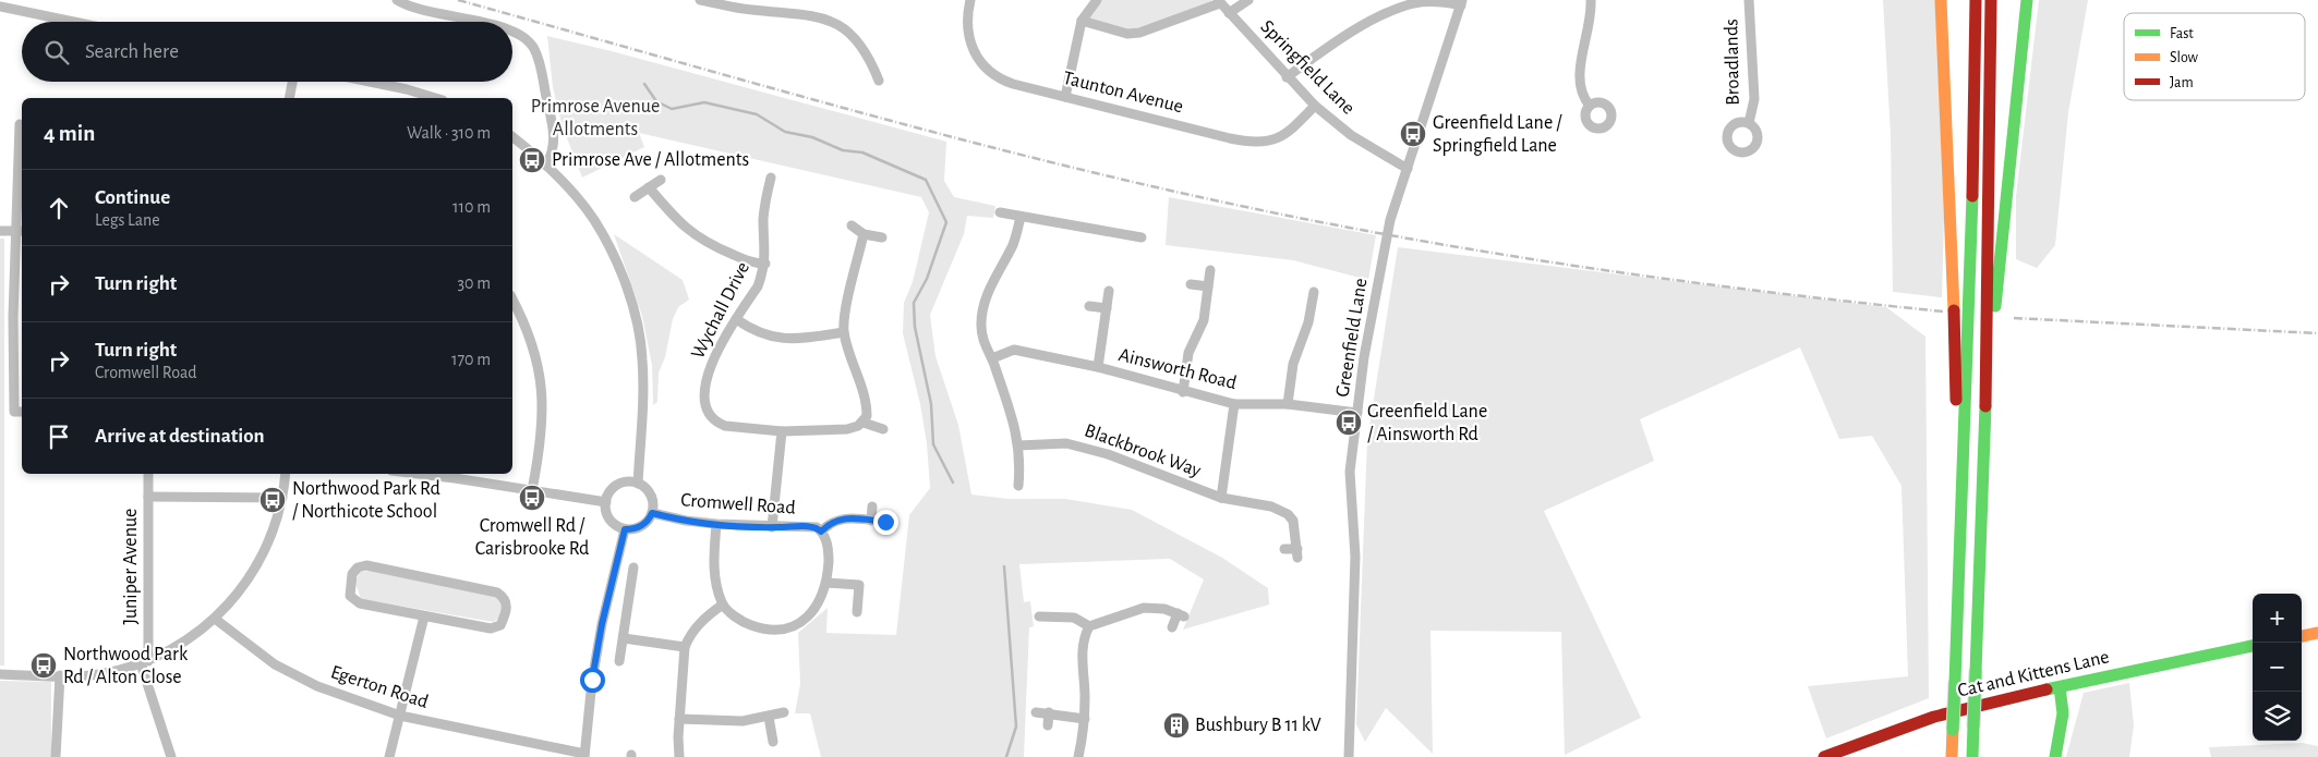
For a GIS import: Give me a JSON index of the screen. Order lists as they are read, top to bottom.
{
  "streets": {
    "main road": ["Cat and Kittens Lane"],
    "street": [
      "Broadlands",
      "Springfield Lane",
      "Taunton Avenue",
      "Wychall Drive",
      "Greenfield Lane",
      "Ainsworth Road",
      "Blackbrook Way",
      "Cromwell Road",
      "Juniper Avenue",
      "Egerton Road"
    ]
  },
  "crossings": [
    ["Springfield Lane", "Taunton Avenue"],
    ["Springfield Lane", "Greenfield Lane"],
    ["Greenfield Lane", "Ainsworth Road"],
    ["Ainsworth Road", "Blackbrook Way"]
  ],
  "parks": ["Primrose Avenue Allotments"],
  "places": {
    "bus stop": [
      "Greenfield Lane / Springfield Lane",
      "Primrose Ave / Allotments",
      "Greenfield Lane / Ainsworth Rd",
      "Cromwell Rd / Carisbrooke Rd",
      "Northwood Park Rd / Northicote School",
      "Northwood Park Rd / Alton Close"
    ],
    "building": ["Bushbury B 11 kV"]
  },
  "legend": ["Fast", "Slow", "Jam"],
  "page": {
    "search": "Search here",
    "heading": ["4 min", "Walk · 310 m"],
    "list": [
      ["Continue", "Legs Lane", "110 m"],
      ["Turn right", "30 m"],
      ["Turn right", "Cromwell Road", "170 m"],
      "Arrive at destination"
    ],
    "map_buttons": ["+", "−"]
  }
}
